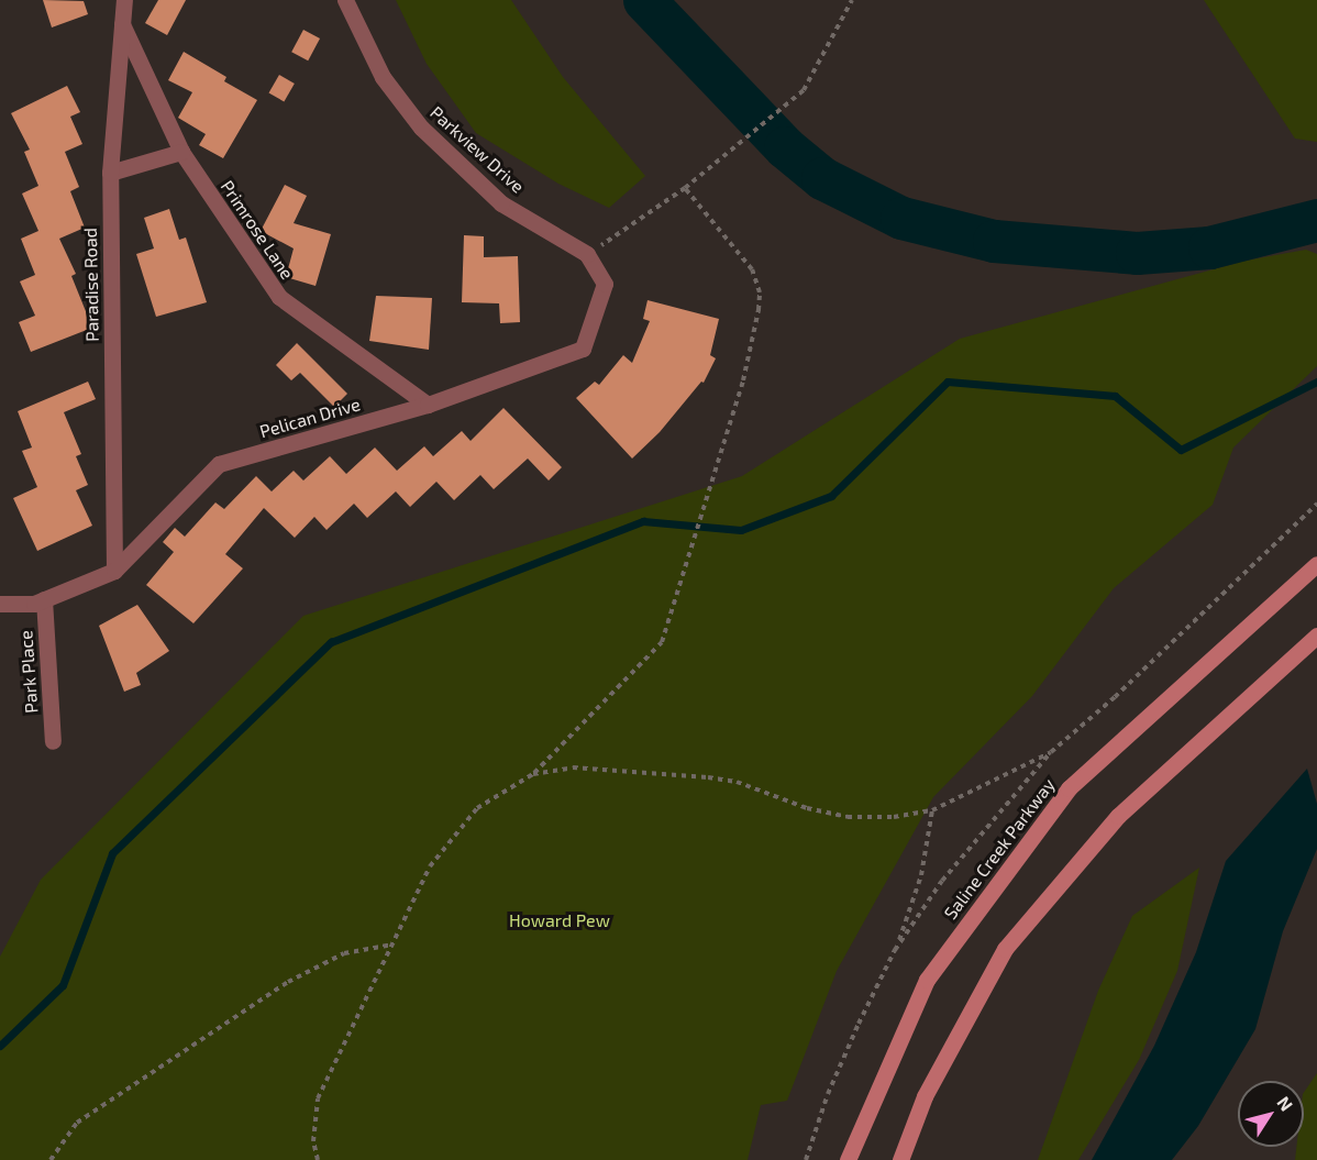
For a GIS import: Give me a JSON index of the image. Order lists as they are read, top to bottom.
{
  "streets": {
    "main road": ["Saline Creek Parkway"],
    "street": [
      "Parkview Drive",
      "Primrose Lane",
      "Paradise Road",
      "Pelican Drive",
      "Park Place"
    ]
  },
  "crossings": [
    ["Parkview Drive", "Pelican Drive"],
    ["Primrose Lane", "Paradise Road"],
    ["Primrose Lane", "Pelican Drive"],
    ["Paradise Road", "Pelican Drive"],
    ["Pelican Drive", "Park Place"]
  ],
  "parks": ["Howard Pew"],
  "north": "top right"
}
